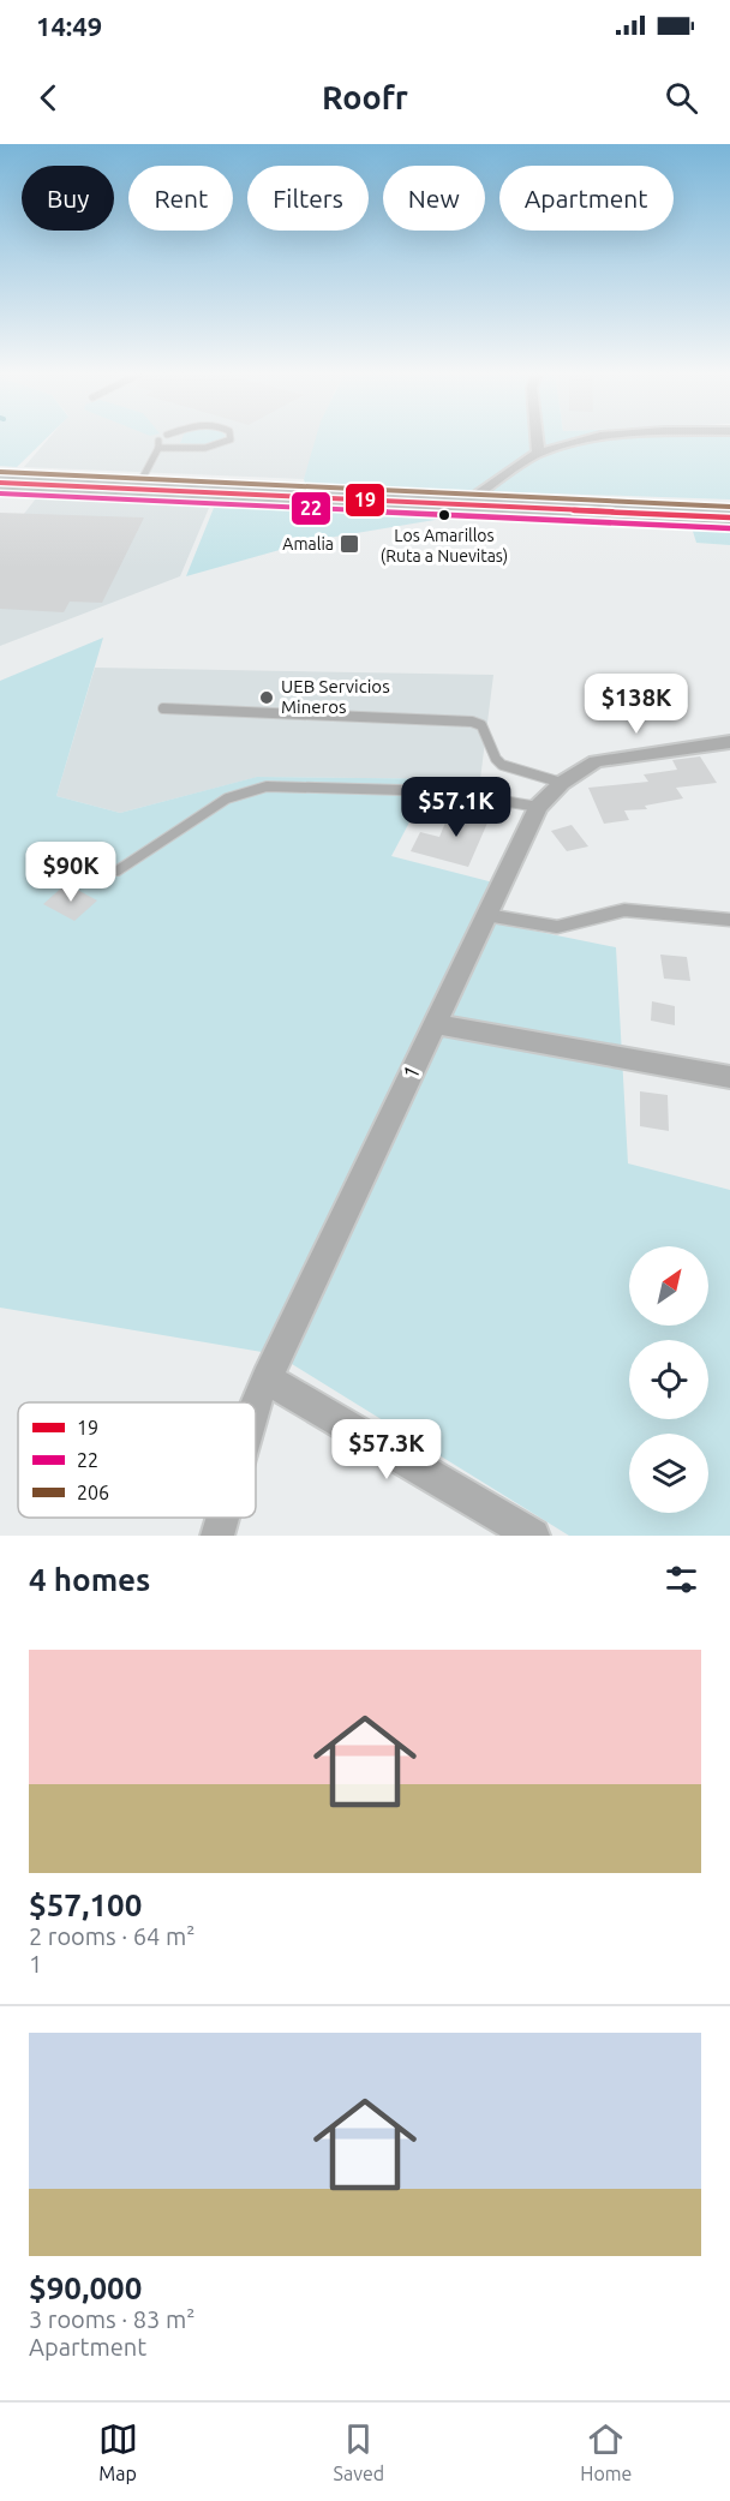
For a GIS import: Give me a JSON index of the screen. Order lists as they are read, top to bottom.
{
  "streets": {
    "street": ["1"]
  },
  "places": {
    "other": ["Los Amarillos (Ruta a Nuevitas)", "UEB Servicios Mineros"],
    "transit": ["Amalia"]
  },
  "lines": ["transit line 206", "transit line 19", "transit line 22"],
  "legend": ["19", "22", "206"],
  "north": "top right",
  "page": {
    "status": "14:49",
    "header": "Roofr",
    "chip": [
      "Buy",
      "Rent",
      "Filters",
      "New",
      "Apartment"
    ],
    "price": [
      "$138K",
      "$57.1K",
      "$90K",
      "$57.3K"
    ],
    "heading": "4 homes",
    "list": [
      {
        "name": "$57,100",
        "note": "2 rooms · 64 m² · 1"
      },
      {
        "name": "$90,000",
        "note": "3 rooms · 83 m² · Apartment"
      }
    ],
    "tabs": ["Map", "Saved", "Home"]
  }
}
